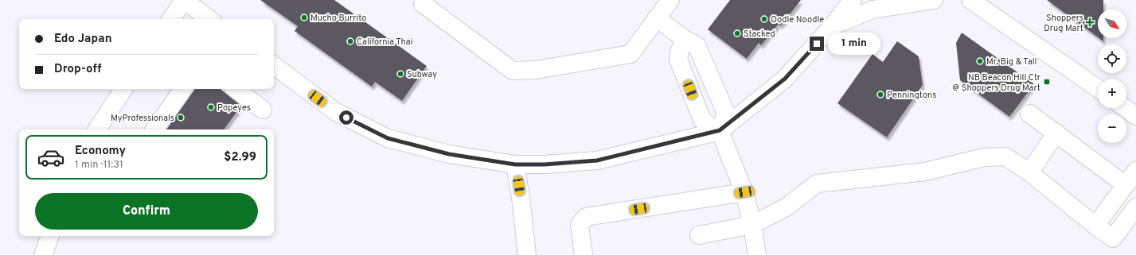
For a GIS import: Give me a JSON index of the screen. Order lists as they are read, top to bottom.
{
  "places": {
    "other": [
      "Mucho Burrito",
      "Oodle Noodle",
      "Stacked",
      "California Thai",
      "Mr. Big & Tall",
      "Subway",
      "Penningtons",
      "Popeyes",
      "MyProfessionals"
    ],
    "health": ["Shoppers Drug Mart"],
    "transit": ["NB Beacon Hill Ctr @ Shoppers Drug Mart"]
  },
  "north": "bottom right",
  "page": {
    "map_buttons": ["+", "−"],
    "banner": ["Edo Japan", "Drop-off"],
    "bubble": "1 min",
    "list": [
      {
        "name": "Economy",
        "note": "1 min · 11:31",
        "value": "$2.99"
      }
    ],
    "buttons": "Confirm"
  }
}
